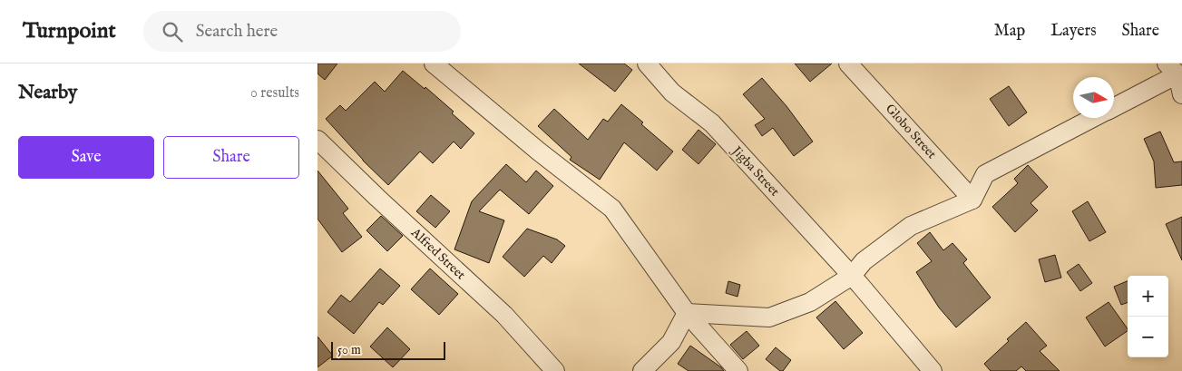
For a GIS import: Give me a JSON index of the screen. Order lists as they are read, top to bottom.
{
  "streets": {
    "street": ["Globo Street", "Jigba Street", "Alfred Street"]
  },
  "scale_bar": "50 m",
  "north": "right",
  "page": {
    "header": "Turnpoint",
    "search": "Search here",
    "nav": ["Map", "Layers", "Share"],
    "heading": ["Nearby", "0 results"],
    "buttons": ["Save", "Share"],
    "map_buttons": ["+", "−"],
    "scale": "50 m"
  }
}
